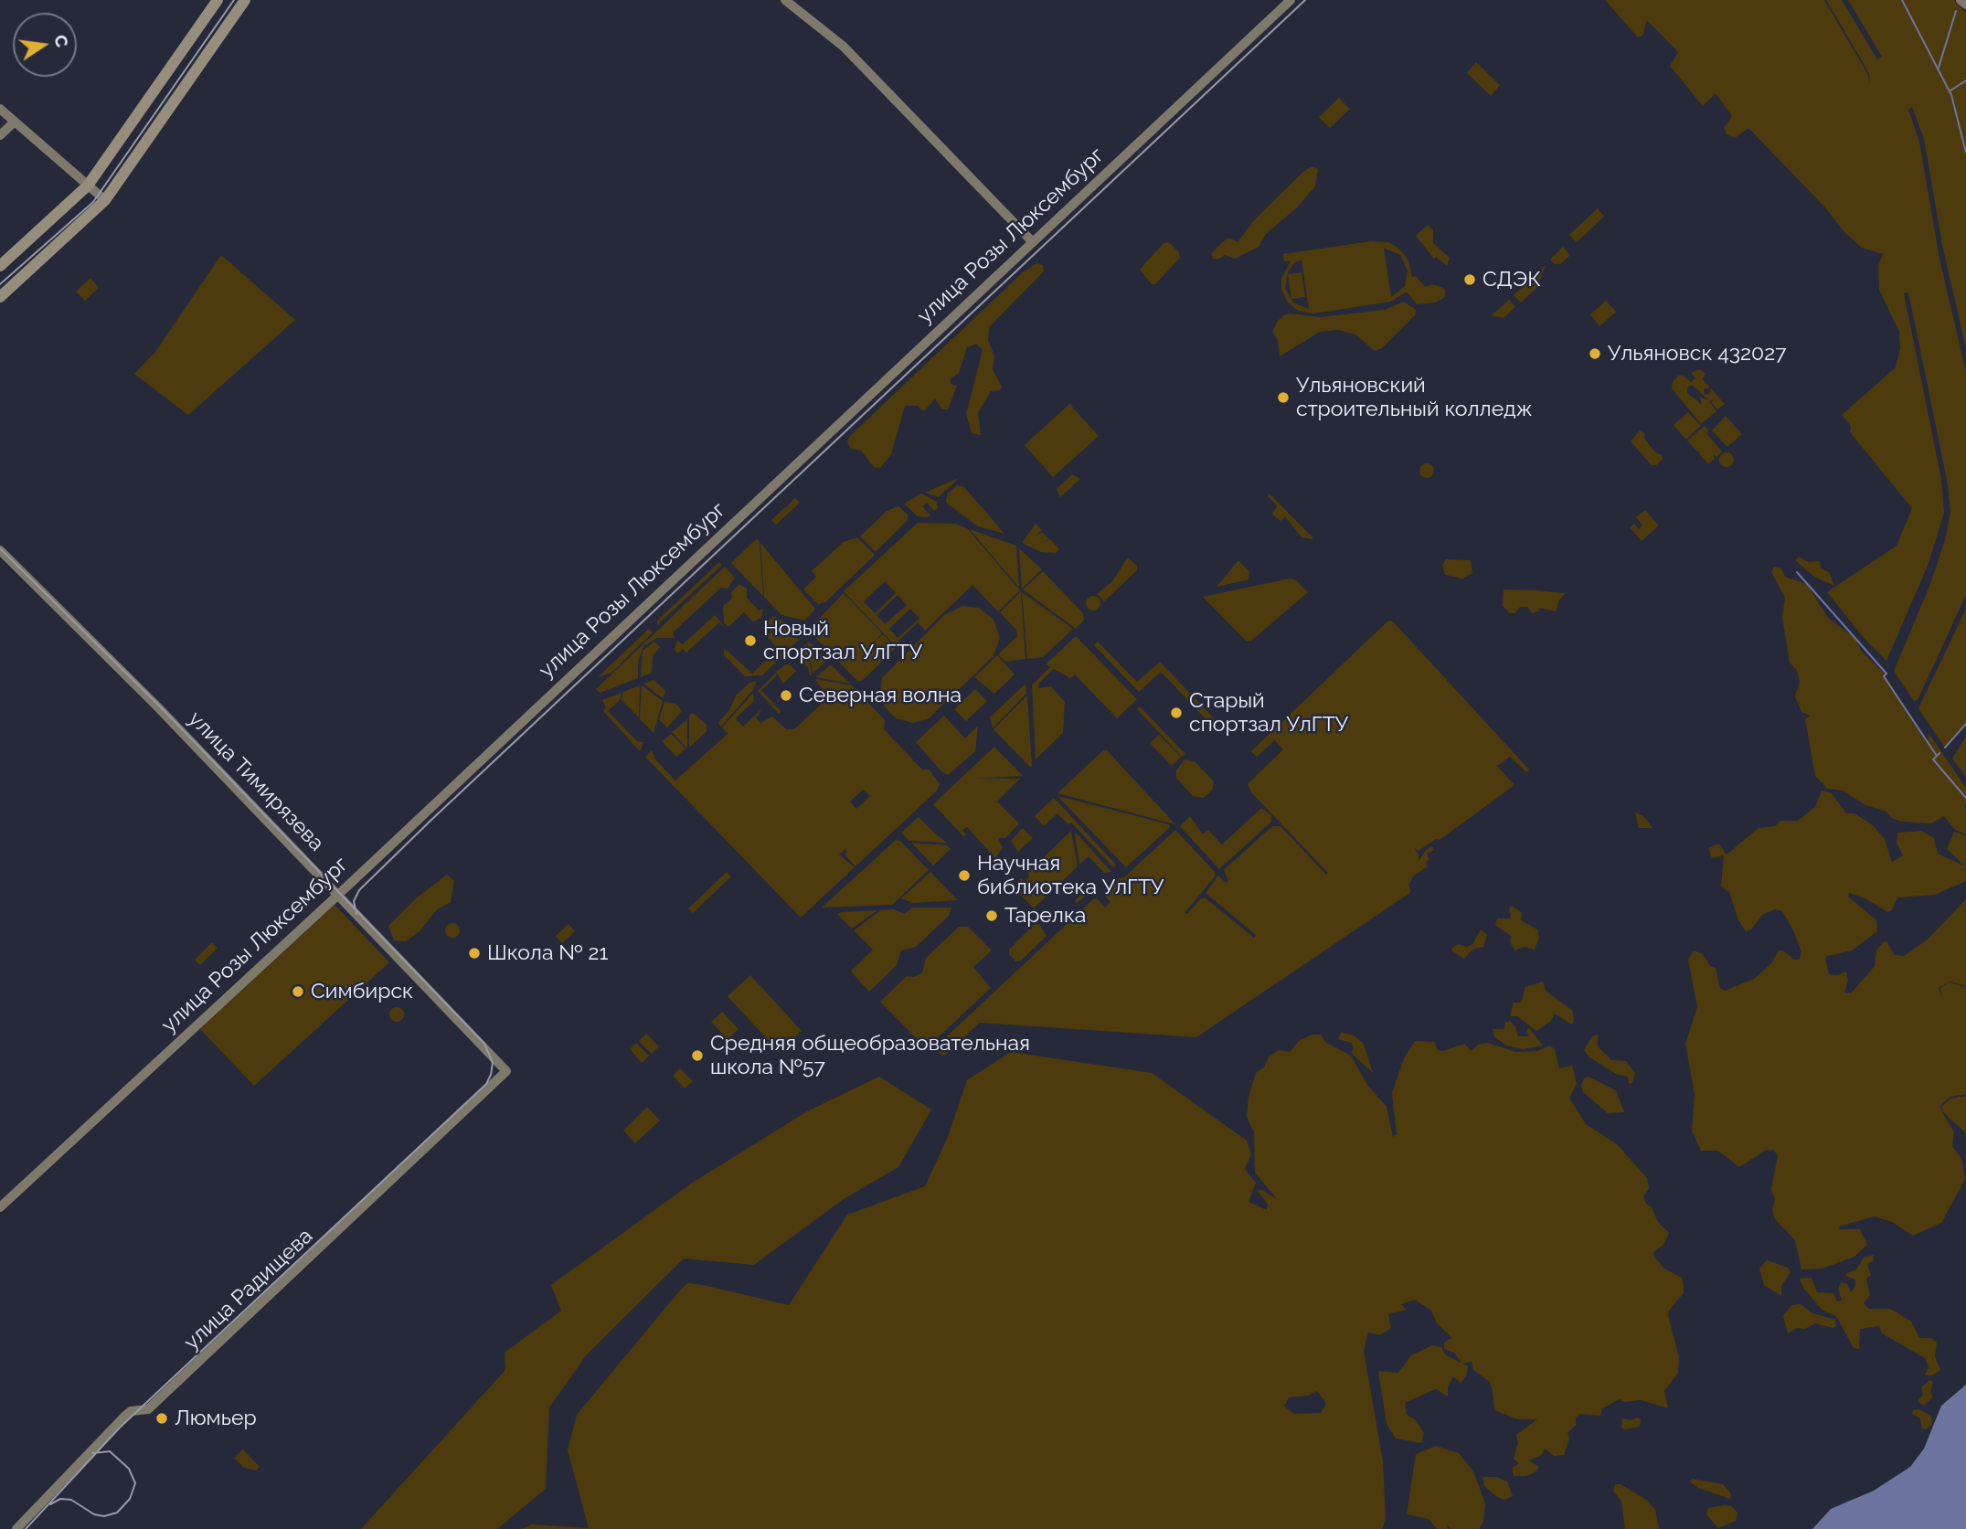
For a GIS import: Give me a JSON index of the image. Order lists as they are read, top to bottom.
{
  "streets": {
    "street": ["улица Розы Люксембург", "улица Тимирязева", "улица Радищева"]
  },
  "crossings": [
    ["улица Розы Люксембург", "улица Тимирязева"],
    ["улица Тимирязева", "улица Радищева"]
  ],
  "places": [
    "СДЭК",
    "Ульяновск 432027",
    "Ульяновский строительный колледж",
    "Новый спортзал УлГТУ",
    "Северная волна",
    "Старый спортзал УлГТУ",
    "Научная библиотека УлГТУ",
    "Тарелка",
    "Школа № 21",
    "Симбирск",
    "Средняя общеобразовательная школа №57",
    "Люмьер"
  ],
  "north": "right"
}
